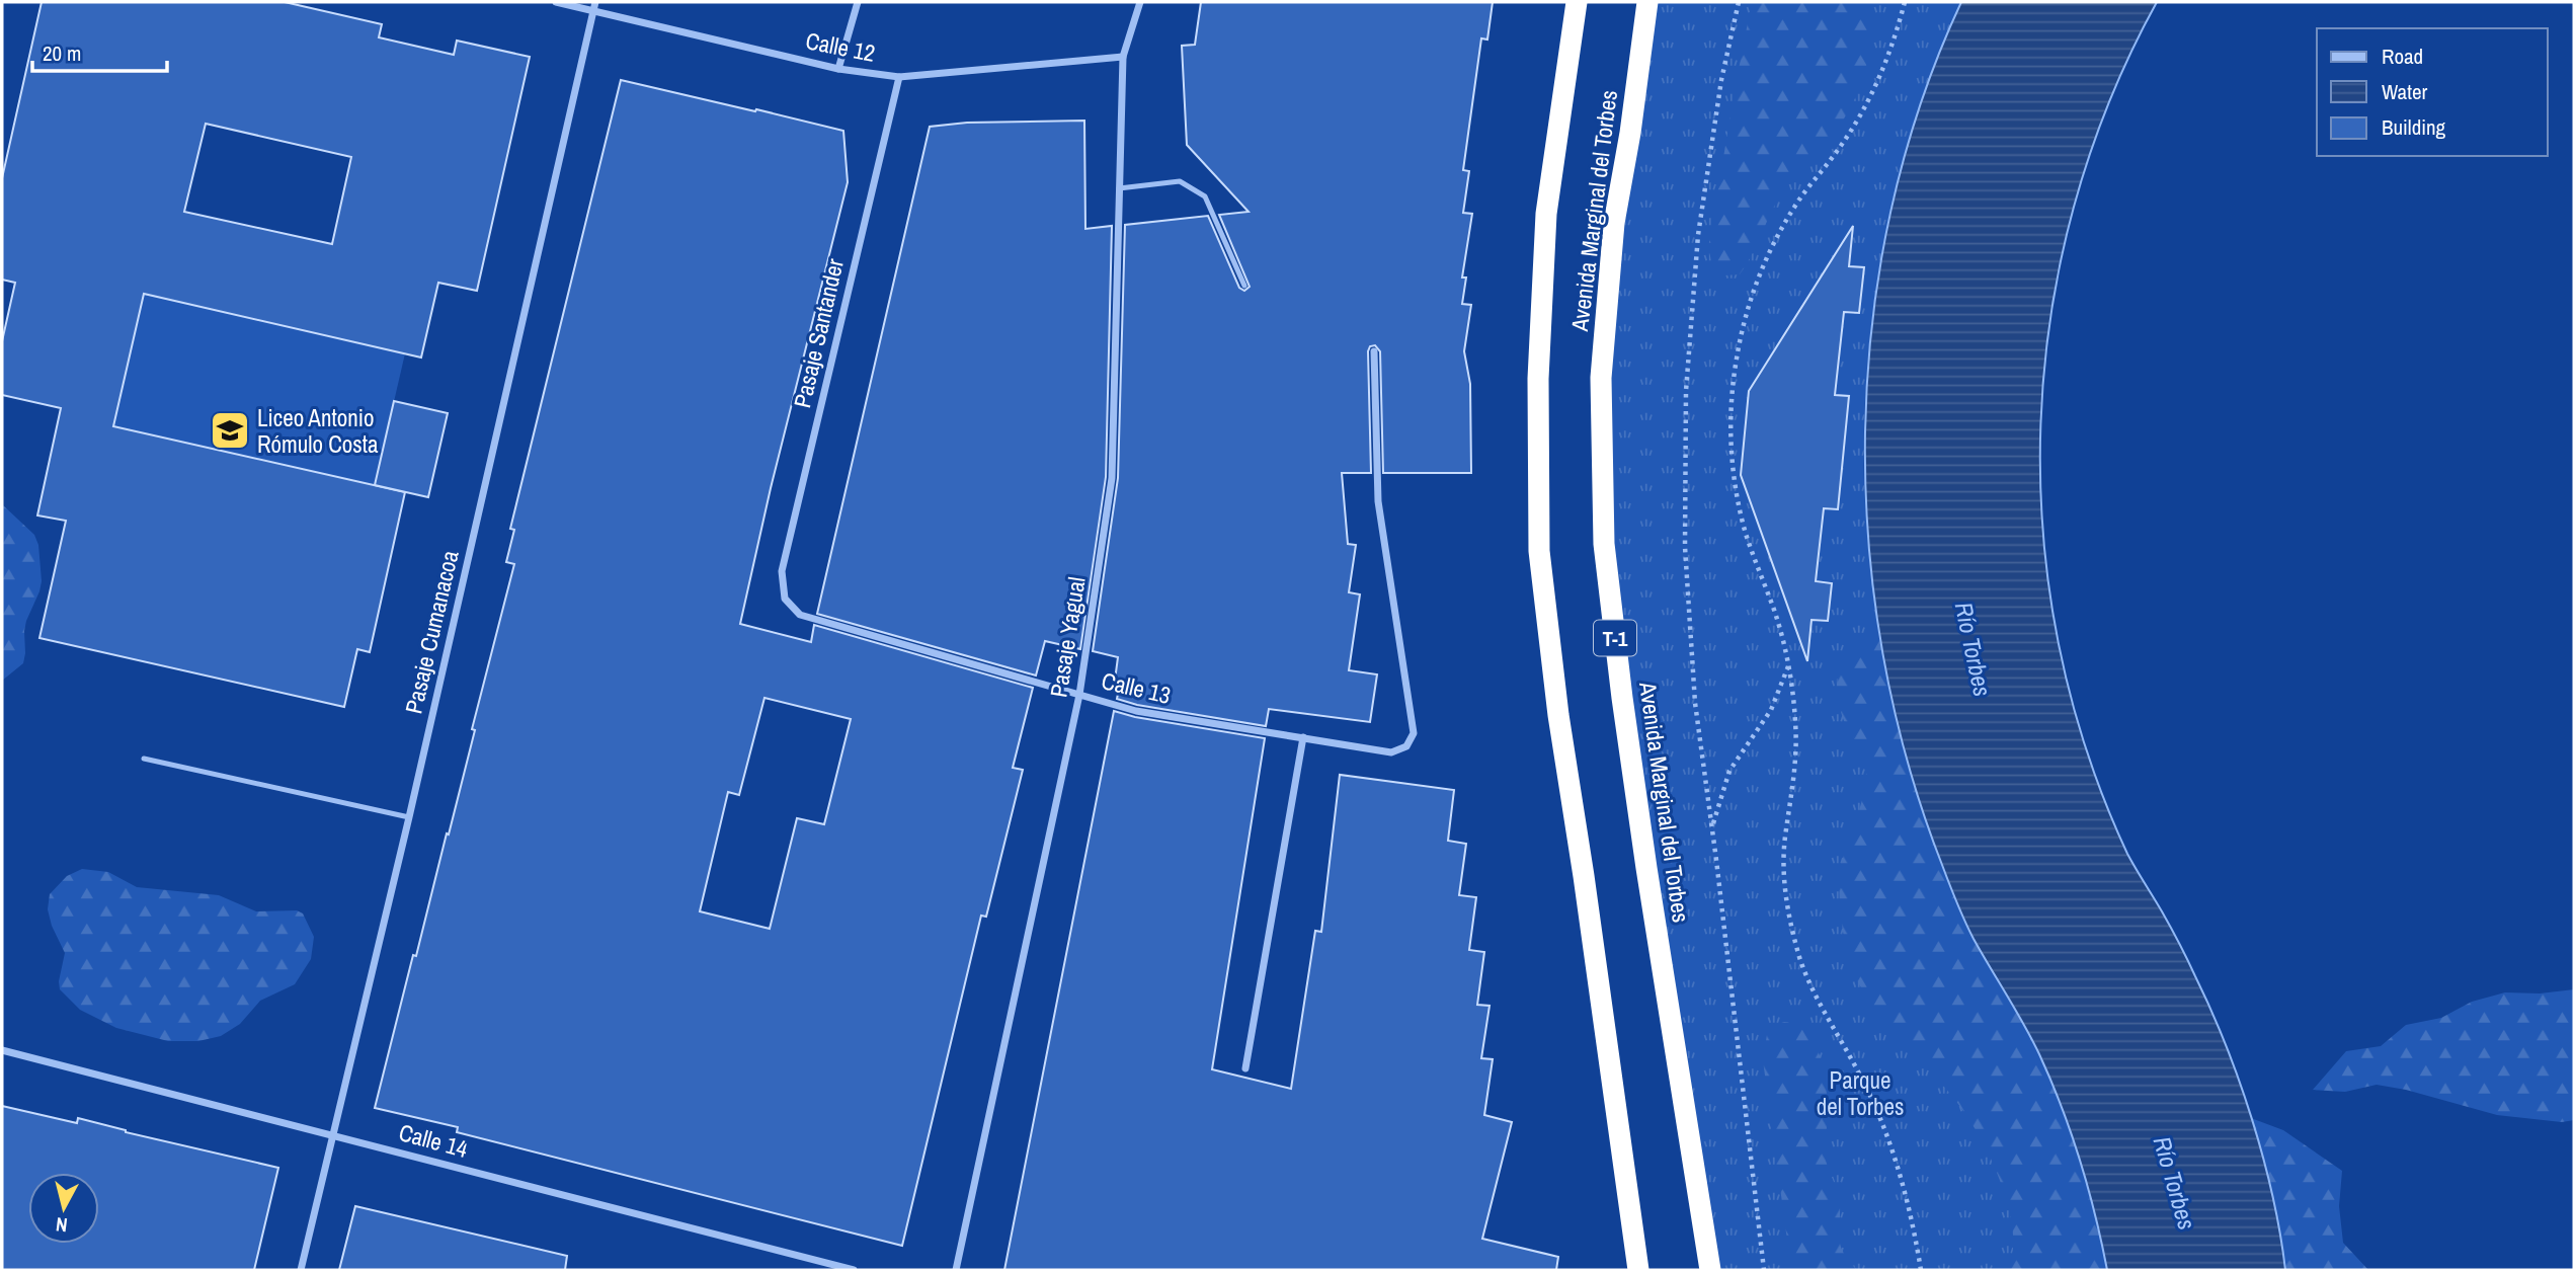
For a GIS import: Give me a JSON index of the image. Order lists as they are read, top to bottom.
{
  "streets": {
    "highway": ["Avenida Marginal del Torbes", "T-1"],
    "street": [
      "Calle 12",
      "Pasaje Santander",
      "Pasaje Cumanacoa",
      "Pasaje Yagual",
      "Calle 13",
      "Calle 14"
    ]
  },
  "crossings": [
    ["Calle 12", "Pasaje Santander"],
    ["Calle 12", "Pasaje Cumanacoa"],
    ["Calle 12", "Pasaje Yagual"],
    ["Pasaje Santander", "Calle 13"],
    ["Pasaje Cumanacoa", "Calle 14"],
    ["Pasaje Yagual", "Calle 13"]
  ],
  "water": ["Río Torbes"],
  "parks": ["Parque del Torbes"],
  "places": {
    "school or university": ["Liceo Antonio Rómulo Costa"]
  },
  "legend": ["Road", "Water", "Building"],
  "scale_bar": "20 m",
  "north": "bottom"
}
